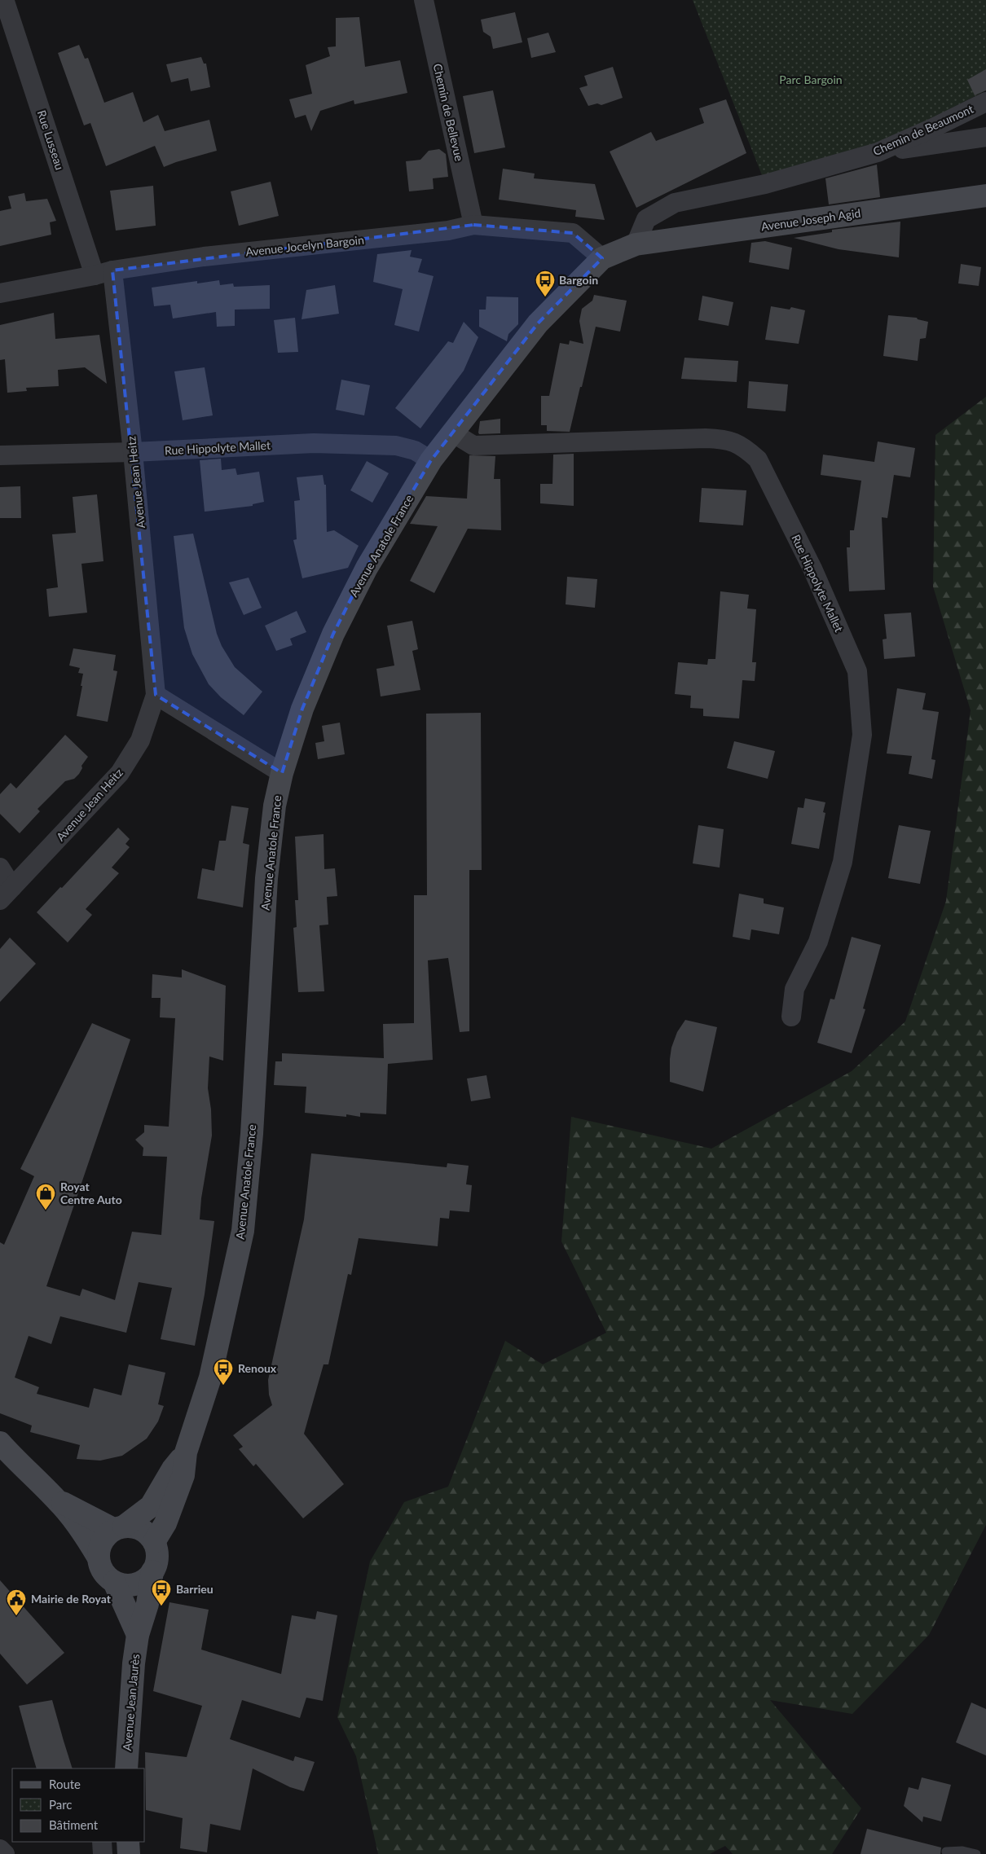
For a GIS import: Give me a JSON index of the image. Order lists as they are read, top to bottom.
{
  "streets": {
    "main road": ["Avenue Joseph Agid", "Avenue Anatole France", "Avenue Jean Jaurès"],
    "street": [
      "Chemin de Bellevue",
      "Chemin de Beaumont",
      "Rue Lusseau",
      "Avenue Jocelyn Bargoin",
      "Rue Hippolyte Mallet",
      "Avenue Jean Heitz"
    ]
  },
  "crossings": [
    ["Chemin de Bellevue", "Avenue Jocelyn Bargoin"],
    ["Chemin de Beaumont", "Avenue Joseph Agid"],
    ["Chemin de Beaumont", "Avenue Anatole France"],
    ["Rue Lusseau", "Avenue Jocelyn Bargoin"],
    ["Rue Lusseau", "Avenue Jean Heitz"],
    ["Avenue Joseph Agid", "Avenue Anatole France"],
    ["Avenue Jocelyn Bargoin", "Avenue Jean Heitz"],
    ["Avenue Jocelyn Bargoin", "Avenue Anatole France"],
    ["Rue Hippolyte Mallet", "Avenue Jean Heitz"],
    ["Rue Hippolyte Mallet", "Avenue Anatole France"],
    ["Avenue Anatole France", "Avenue Jean Jaurès"]
  ],
  "parks": ["Parc Bargoin"],
  "places": {
    "bus stop": ["Bargoin", "Renoux", "Barrieu"],
    "shop": ["Royat Centre Auto"],
    "public building": ["Mairie de Royat"]
  },
  "legend": ["Route", "Parc", "Bâtiment"]
}
